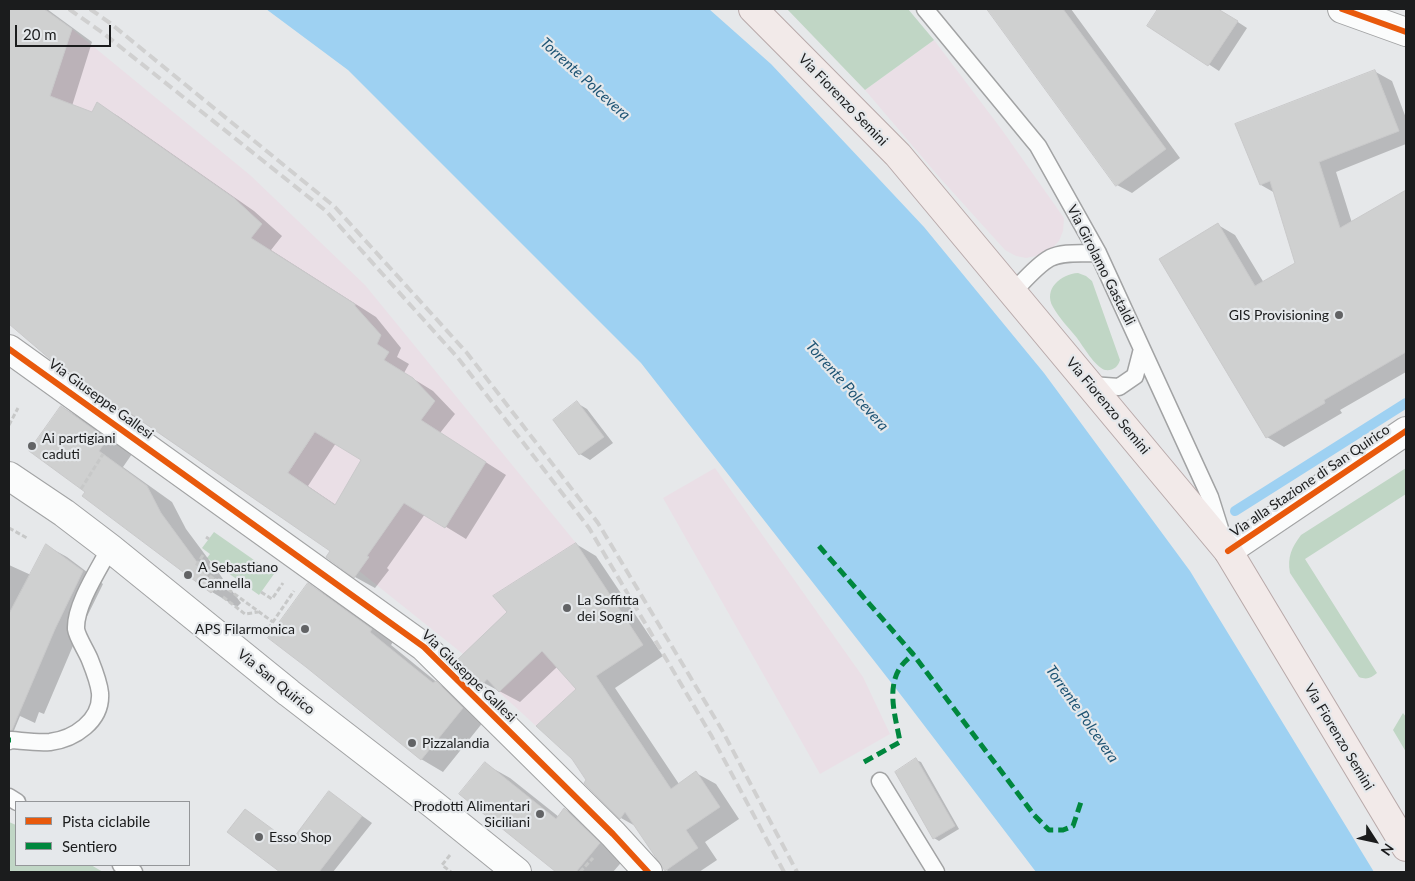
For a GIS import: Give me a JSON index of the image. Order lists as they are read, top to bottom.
{
  "streets": {
    "main road": ["Via Fiorenzo Semini"],
    "street": ["Via Giuseppe Gallesi", "Via alla Stazione di San Quirico", "Via San Quirico"],
    "lane": ["Via Girolamo Gastaldi"]
  },
  "crossings": [
    ["Via Fiorenzo Semini", "Via Girolamo Gastaldi"],
    ["Via Fiorenzo Semini", "Via alla Stazione di San Quirico"],
    ["Via Girolamo Gastaldi", "Via alla Stazione di San Quirico"]
  ],
  "water": ["Torrente Polcevera"],
  "places": [
    "GIS Provisioning",
    "Ai partigiani caduti",
    "A Sebastiano Cannella",
    "La Soffitta dei Sogni",
    "APS Filarmonica",
    "Pizzalandia",
    "Prodotti Alimentari Siciliani",
    "Esso Shop"
  ],
  "legend": ["Pista ciclabile", "Sentiero"],
  "scale_bar": "20 m",
  "north": "bottom right"
}
